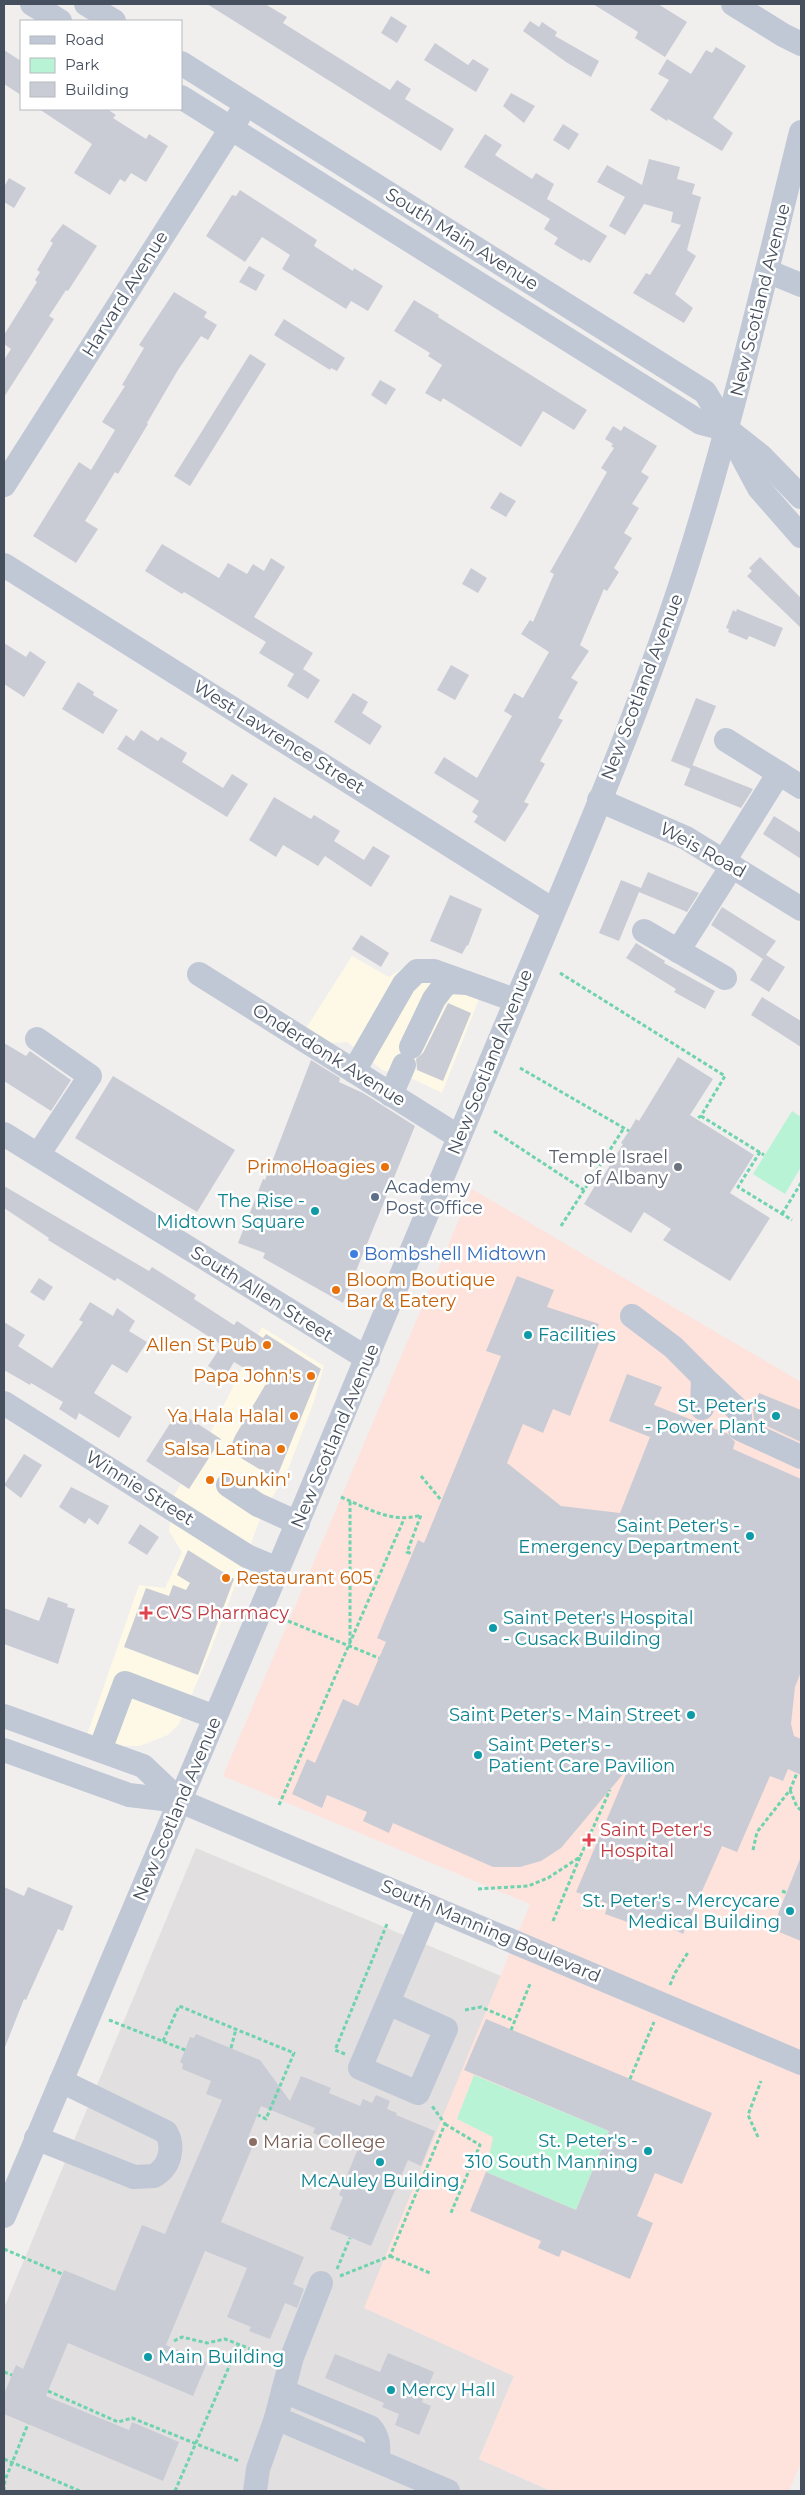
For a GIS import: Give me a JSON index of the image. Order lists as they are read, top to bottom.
{
  "streets": {
    "street": [
      "South Main Avenue",
      "Harvard Avenue",
      "New Scotland Avenue",
      "West Lawrence Street",
      "Weis Road",
      "Onderdonk Avenue",
      "South Allen Street",
      "Winnie Street",
      "South Manning Boulevard"
    ]
  },
  "crossings": [
    ["South Main Avenue", "Harvard Avenue"],
    ["South Main Avenue", "New Scotland Avenue"],
    ["New Scotland Avenue", "West Lawrence Street"],
    ["New Scotland Avenue", "Weis Road"],
    ["New Scotland Avenue", "Onderdonk Avenue"],
    ["New Scotland Avenue", "South Allen Street"],
    ["New Scotland Avenue", "Winnie Street"],
    ["New Scotland Avenue", "South Manning Boulevard"]
  ],
  "places": {
    "other": [
      "PrimoHoagies",
      "Temple Israel of Albany",
      "Academy Post Office",
      "The Rise - Midtown Square",
      "Bombshell Midtown",
      "Bloom Boutique Bar & Eatery",
      "Facilities",
      "Allen St Pub",
      "Papa John's",
      "Ya Hala Halal",
      "St. Peter's - Power Plant",
      "Salsa Latina",
      "Dunkin'",
      "Saint Peter's - Emergency Department",
      "Restaurant 605",
      "Saint Peter's Hospital - Cusack Building",
      "Saint Peter's - Main Street",
      "Saint Peter's - Patient Care Pavilion",
      "St. Peter's - Mercycare Medical Building",
      "Maria College",
      "St. Peter's - 310 South Manning",
      "McAuley Building",
      "Main Building",
      "Mercy Hall"
    ],
    "health": ["CVS Pharmacy", "Saint Peter's Hospital"]
  },
  "legend": ["Road", "Park", "Building"]
}
